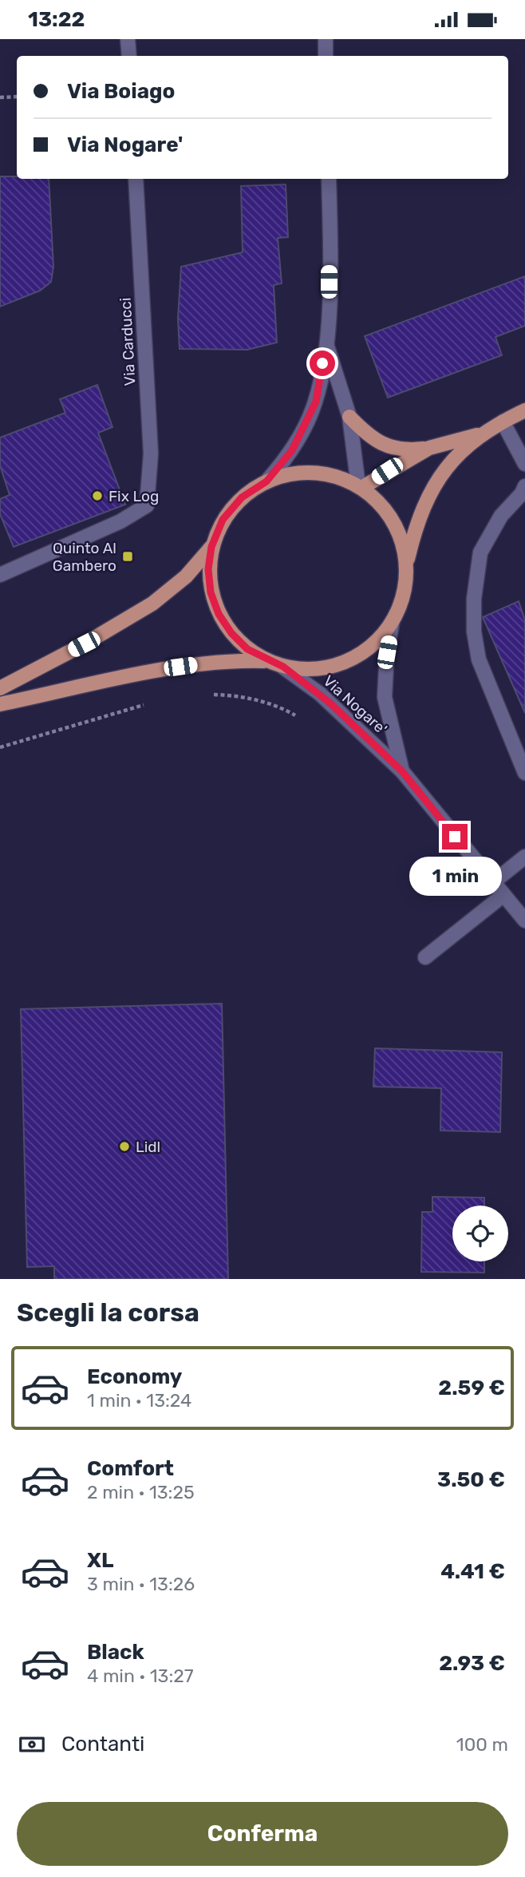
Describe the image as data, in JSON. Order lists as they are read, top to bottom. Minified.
{"streets":{"street":["Via Carducci","Via Nogare'"]},"places":{"other":["Fix Log","Lidl"],"transit":["Quinto Al Gambero"]},"page":{"status":"13:22","banner":["Via Boiago","Via Nogare'"],"bubble":"1 min","heading":"Scegli la corsa","list":[{"name":"Economy","note":"1 min · 13:24","value":"2.59 €"},{"name":"Comfort","note":"2 min · 13:25","value":"3.50 €"},{"name":"XL","note":"3 min · 13:26","value":"4.41 €"},{"name":"Black","note":"4 min · 13:27","value":"2.93 €"}],"pay":["Contanti","100 m"],"buttons":"Conferma"}}
